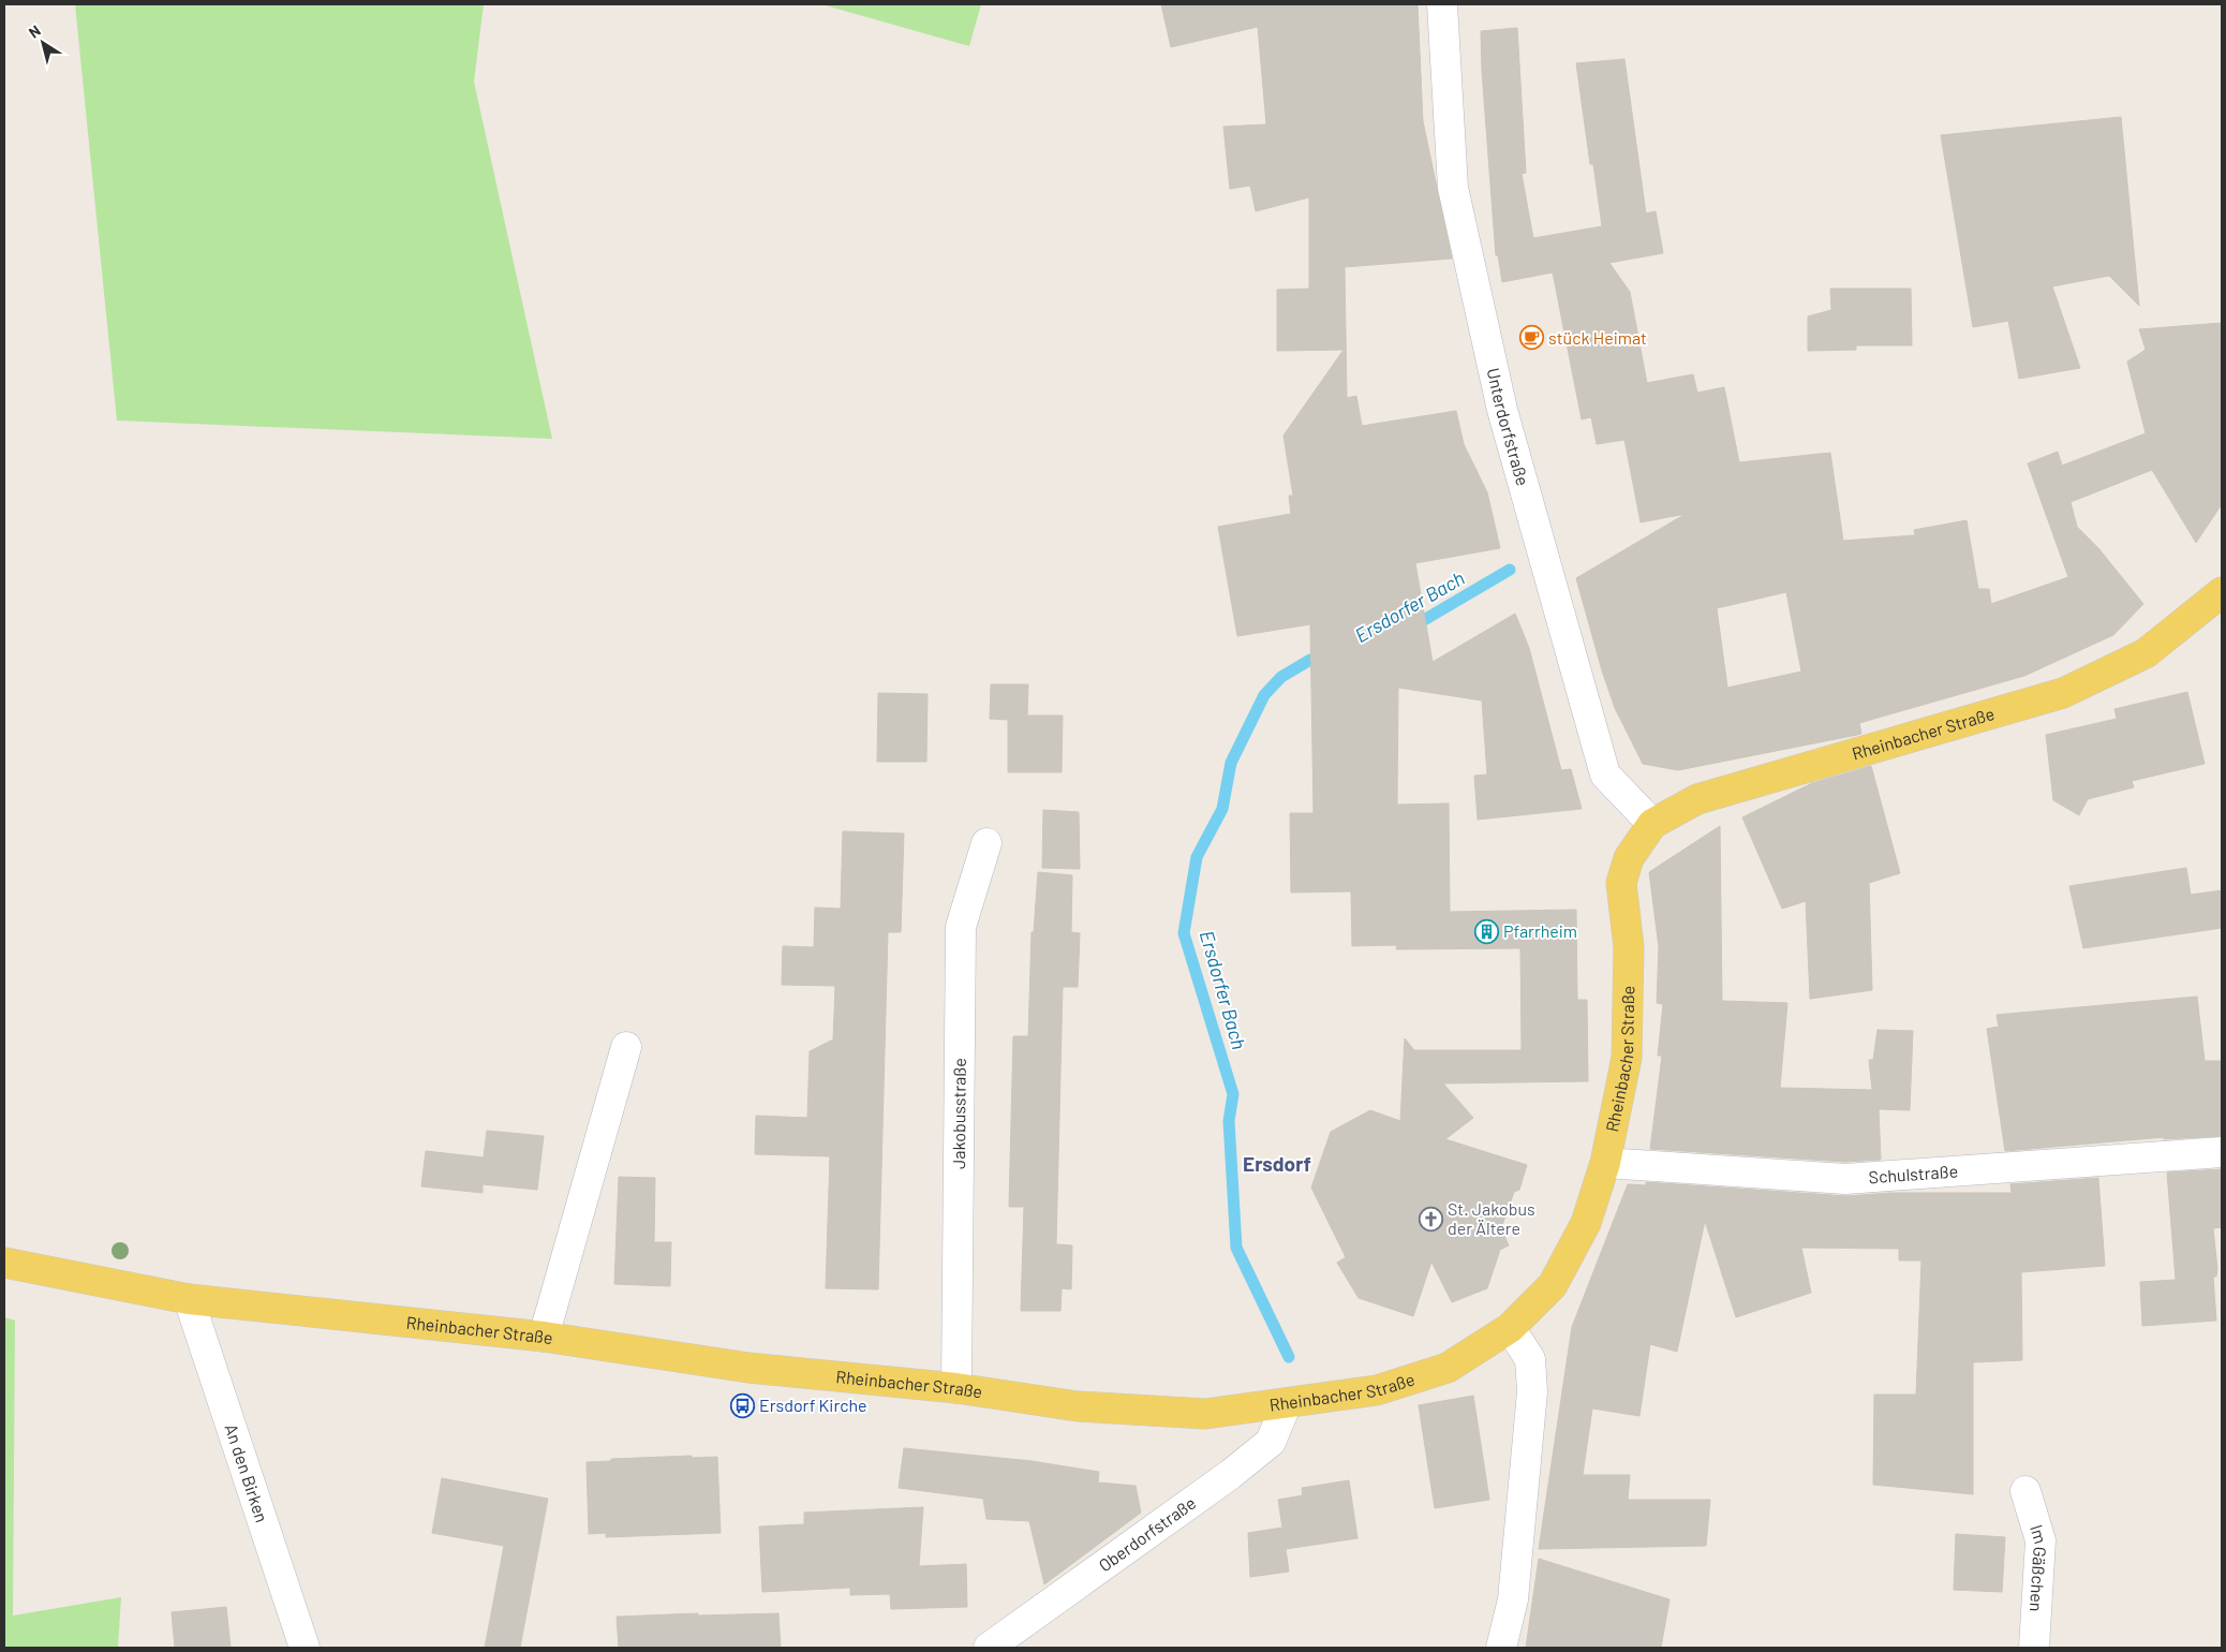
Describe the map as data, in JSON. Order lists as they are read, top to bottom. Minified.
{"streets":{"main road":["Rheinbacher Straße"],"street":["Unterdorfstraße","Jakobusstraße","Schulstraße","An den Birken","Oberdorfstraße","Im Gäßchen"]},"crossings":[["Unterdorfstraße","Rheinbacher Straße"],["Rheinbacher Straße","Jakobusstraße"],["Rheinbacher Straße","Schulstraße"],["Rheinbacher Straße","An den Birken"],["Rheinbacher Straße","Oberdorfstraße"]],"districts":["Ersdorf"],"water":["Ersdorfer Bach"],"places":{"cafe":["stück Heimat"],"building":["Pfarrheim"],"church":["St. Jakobus der Ältere"],"bus stop":["Ersdorf Kirche"]},"north":"top left"}
